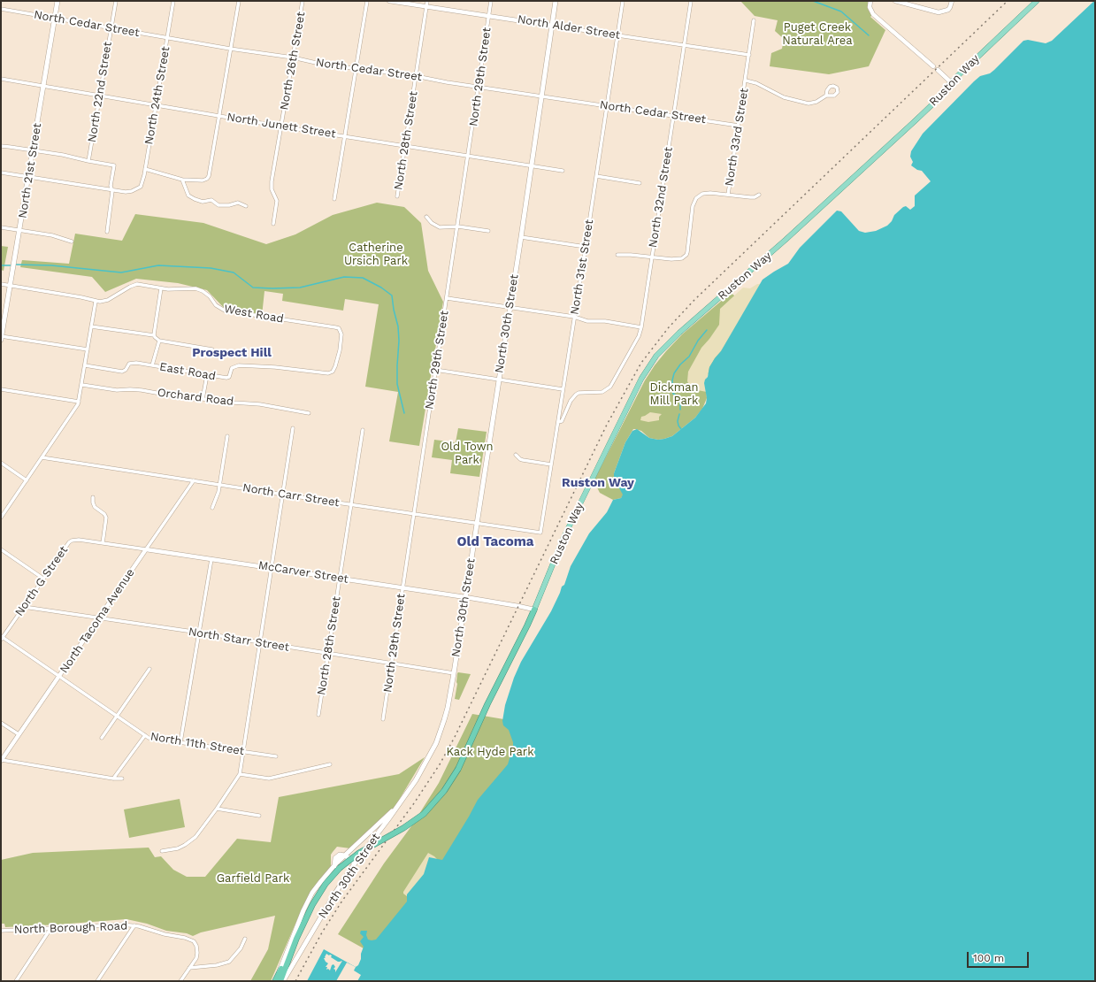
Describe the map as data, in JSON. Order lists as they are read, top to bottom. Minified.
{"streets":{"main road":["Ruston Way","North 21st Street","North 30th Street"],"street":["North Cedar Street","North Alder Street","North 26th Street","North 29th Street","North 22nd Street","North 24th Street","North Junett Street","North 33rd Street","North 28th Street","North 32nd Street","North 31st Street","West Road","East Road","Orchard Road","North Carr Street","McCarver Street","North G Street","North Tacoma Avenue","North Starr Street","North 11th Street","North Borough Road"]},"crossings":[["North Cedar Street","North 26th Street"],["North Cedar Street","North 29th Street"],["North Cedar Street","North 22nd Street"],["North Cedar Street","North 24th Street"],["North Cedar Street","North 33rd Street"],["North Cedar Street","North 28th Street"],["North Cedar Street","North 21st Street"],["North Cedar Street","North 32nd Street"],["North Cedar Street","North 31st Street"],["North Cedar Street","North 30th Street"],["North Alder Street","North 29th Street"],["North Alder Street","North 33rd Street"],["North Alder Street","North 28th Street"],["North Alder Street","North 32nd Street"],["North Alder Street","North 31st Street"],["North Alder Street","North 30th Street"],["North 26th Street","North Junett Street"],["North 29th Street","North Junett Street"],["North 29th Street","North Carr Street"],["North 29th Street","McCarver Street"],["North 29th Street","North Starr Street"],["Ruston Way","McCarver Street"],["North 22nd Street","North Junett Street"],["North 24th Street","North Junett Street"],["North Junett Street","North 28th Street"],["North Junett Street","North 21st Street"],["North Junett Street","North 30th Street"],["North 28th Street","North Carr Street"],["North 28th Street","McCarver Street"],["North 28th Street","North Starr Street"],["North 32nd Street","North 31st Street"],["North 31st Street","North Carr Street"],["West Road","East Road"],["North 30th Street","North Carr Street"],["North 30th Street","McCarver Street"],["North 30th Street","North Starr Street"],["North Carr Street","North Tacoma Avenue"],["McCarver Street","North G Street"],["McCarver Street","North Tacoma Avenue"],["North G Street","North Starr Street"],["North G Street","North 11th Street"],["North Tacoma Avenue","North Starr Street"],["North Tacoma Avenue","North 11th Street"]],"districts":["Prospect Hill","Ruston Way","Old Tacoma"],"parks":["Puget Creek Natural Area","Catherine Ursich Park","Dickman Mill Park","Old Town Park","Kack Hyde Park","Garfield Park"],"scale_bar":"100 m"}
